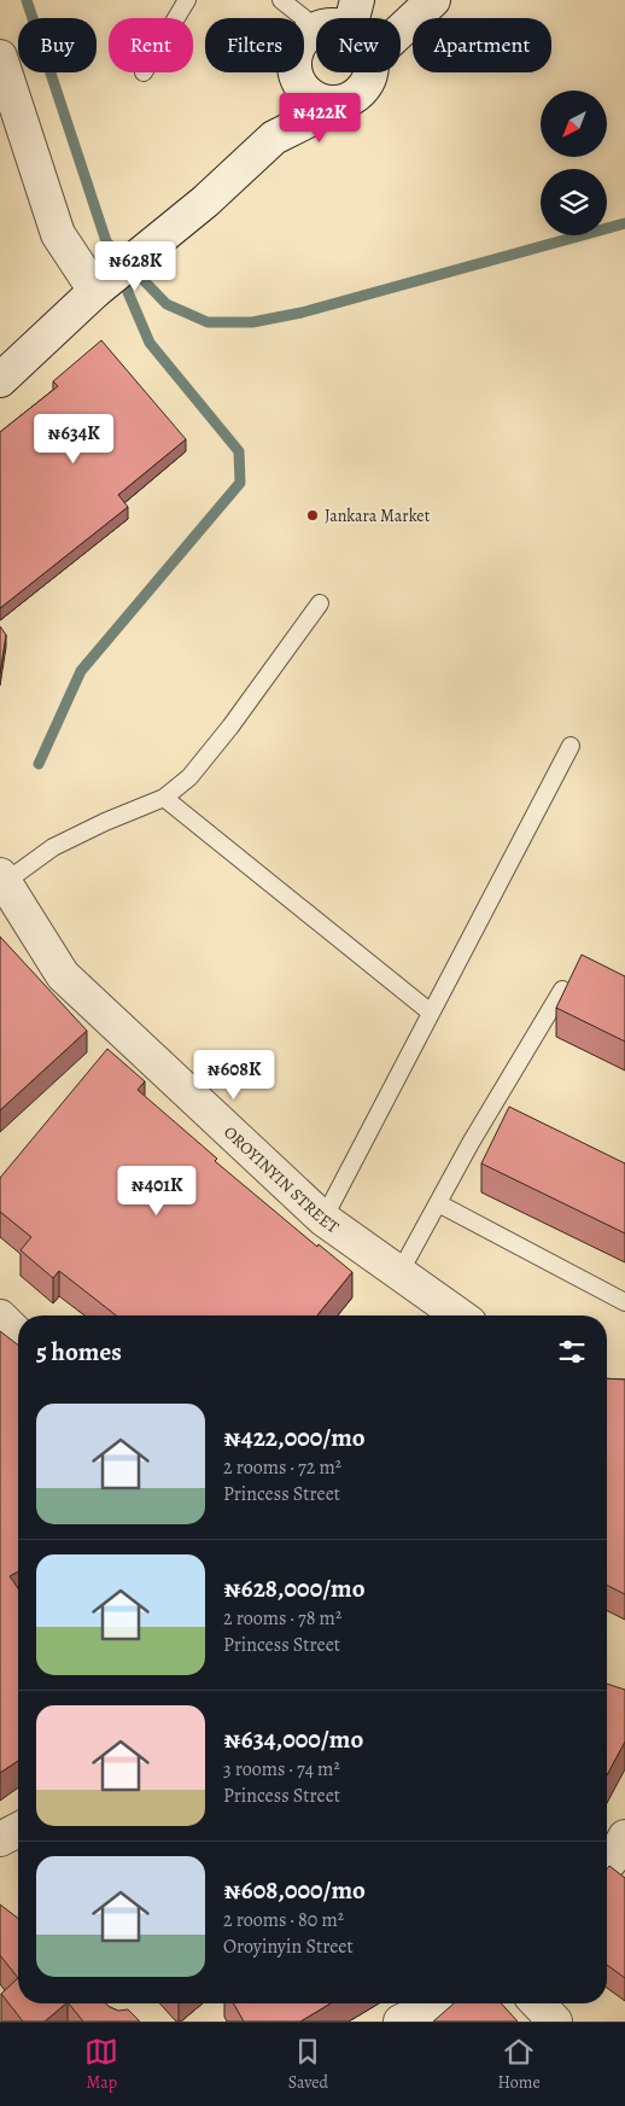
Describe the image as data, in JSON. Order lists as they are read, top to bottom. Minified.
{"streets":{"street":["OROYINYIN STREET"]},"places":["Jankara Market"],"north":"bottom left","page":{"chip":["Buy","Rent","Filters","New","Apartment"],"price":["₦422K","₦628K","₦634K","₦608K","₦401K"],"heading":"5 homes","list":[{"name":"₦422,000/mo","note":"2 rooms · 72 m² · Princess Street"},{"name":"₦628,000/mo","note":"2 rooms · 78 m² · Princess Street"},{"name":"₦634,000/mo","note":"3 rooms · 74 m² · Princess Street"},{"name":"₦608,000/mo","note":"2 rooms · 80 m² · Oroyinyin Street"}],"tabs":["Map","Saved","Home"]}}
